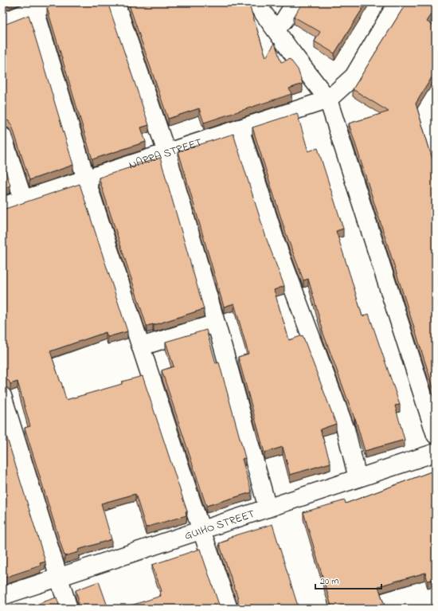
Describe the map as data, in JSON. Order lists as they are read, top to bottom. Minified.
{"streets":{"street":["NARRA STREET","GUIHO STREET"]},"scale_bar":"20 m"}
